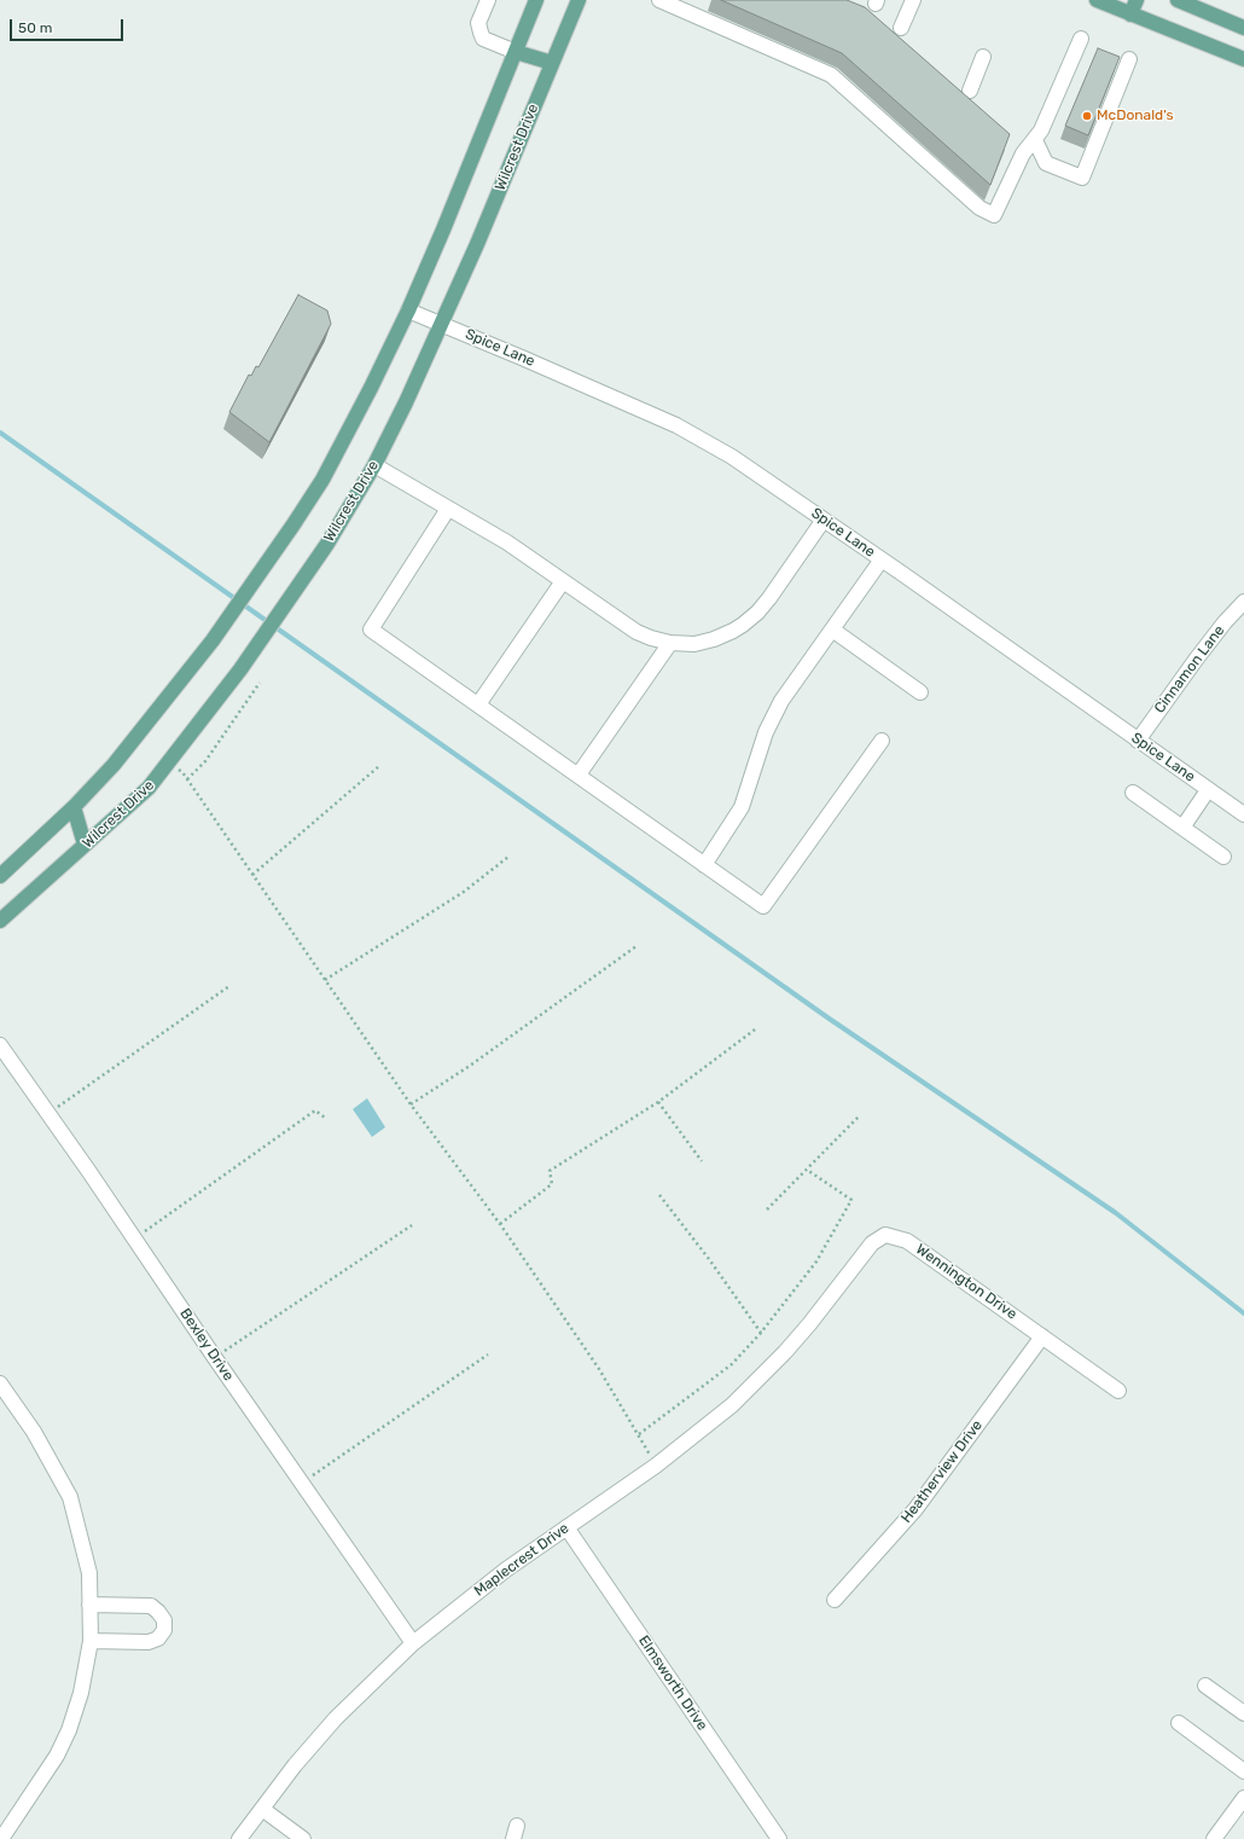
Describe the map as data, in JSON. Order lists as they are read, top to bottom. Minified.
{"streets":{"main road":["Wilcrest Drive"],"street":["Spice Lane","Cinnamon Lane","Wennington Drive","Bexley Drive","Heatherview Drive","Maplecrest Drive","Elmsworth Drive"]},"crossings":[["Wilcrest Drive","Spice Lane"],["Spice Lane","Cinnamon Lane"],["Wennington Drive","Heatherview Drive"],["Wennington Drive","Maplecrest Drive"],["Bexley Drive","Maplecrest Drive"],["Maplecrest Drive","Elmsworth Drive"]],"places":["McDonald's"],"scale_bar":"50 m"}
